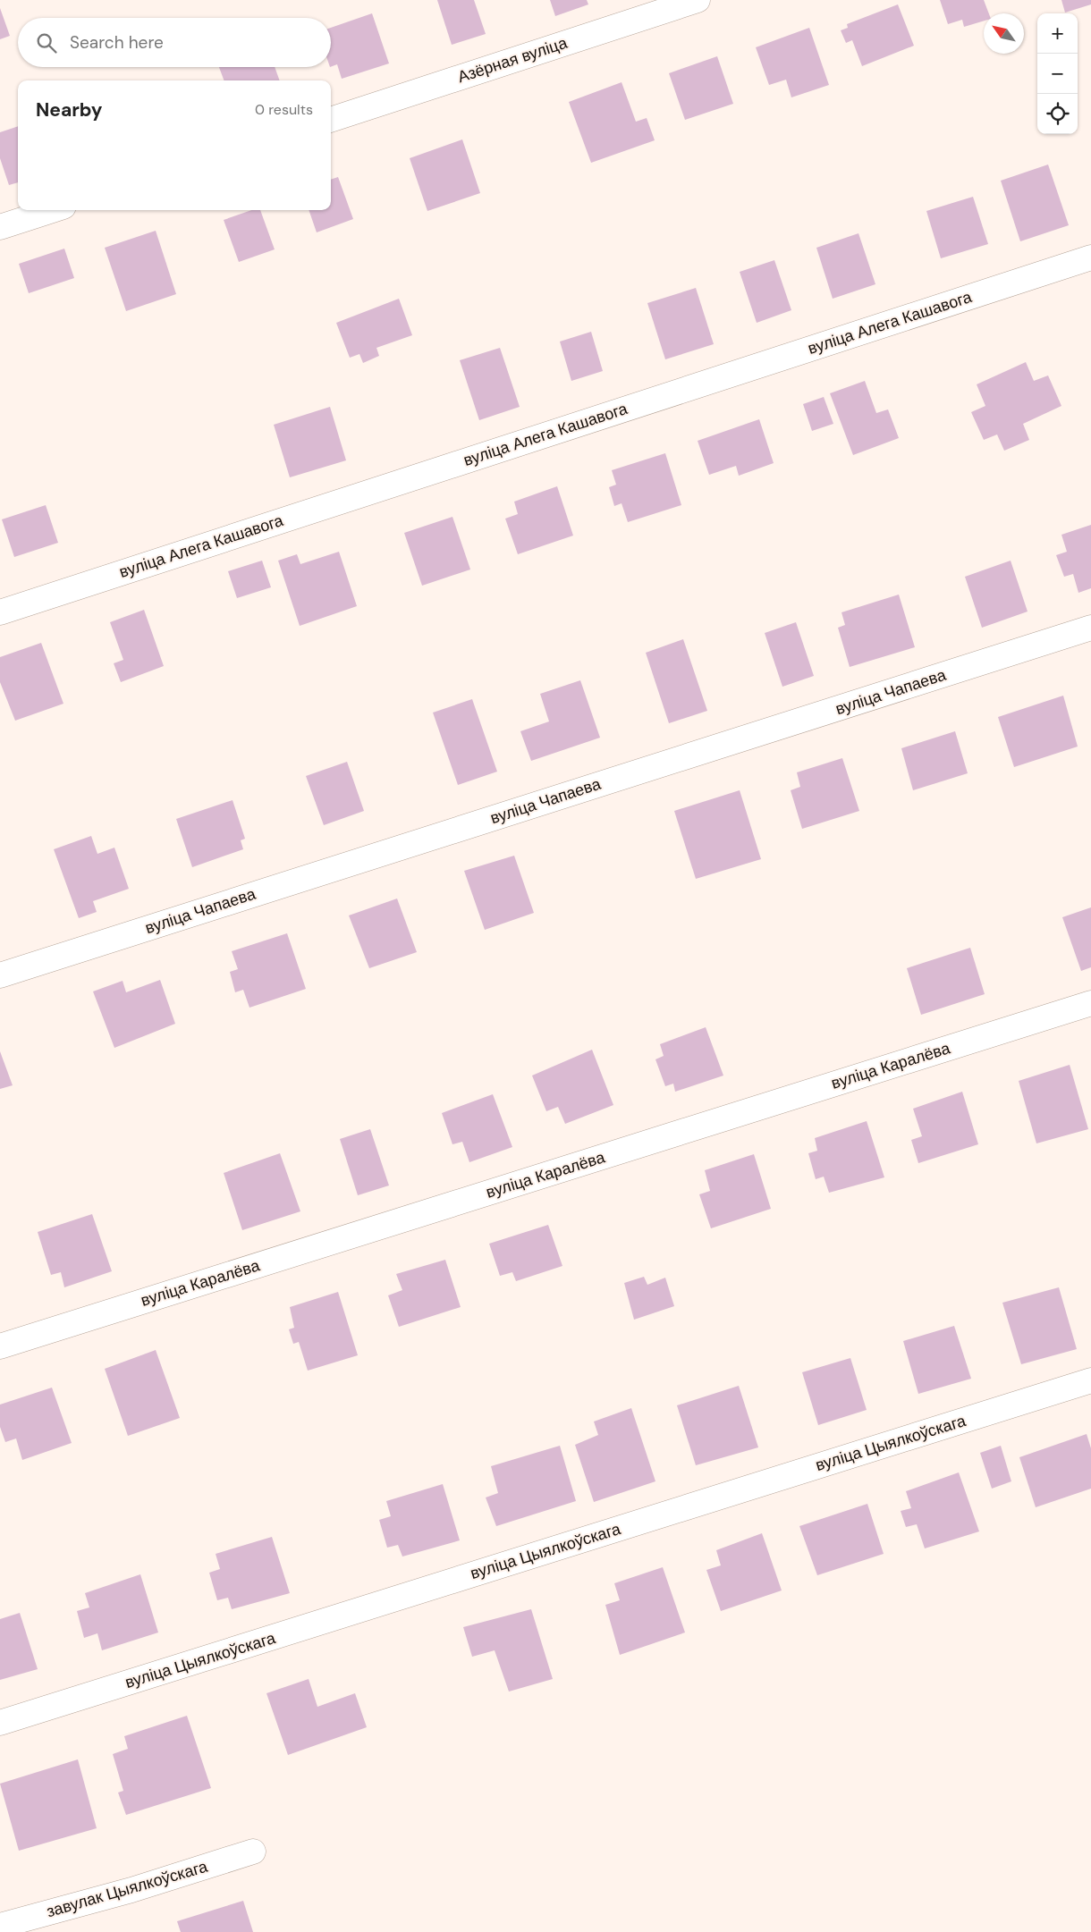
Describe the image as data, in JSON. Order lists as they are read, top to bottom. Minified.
{"streets":{"street":["Азёрная вуліца","вуліца Алега Кашавога","вуліца Чапаева","вуліца Каралёва","вуліца Цыялкоўскага","завулак Цыялкоўскага"]},"north":"top left","page":{"map_buttons":["+","−"],"search":"Search here","heading":["Nearby","0 results"]}}
